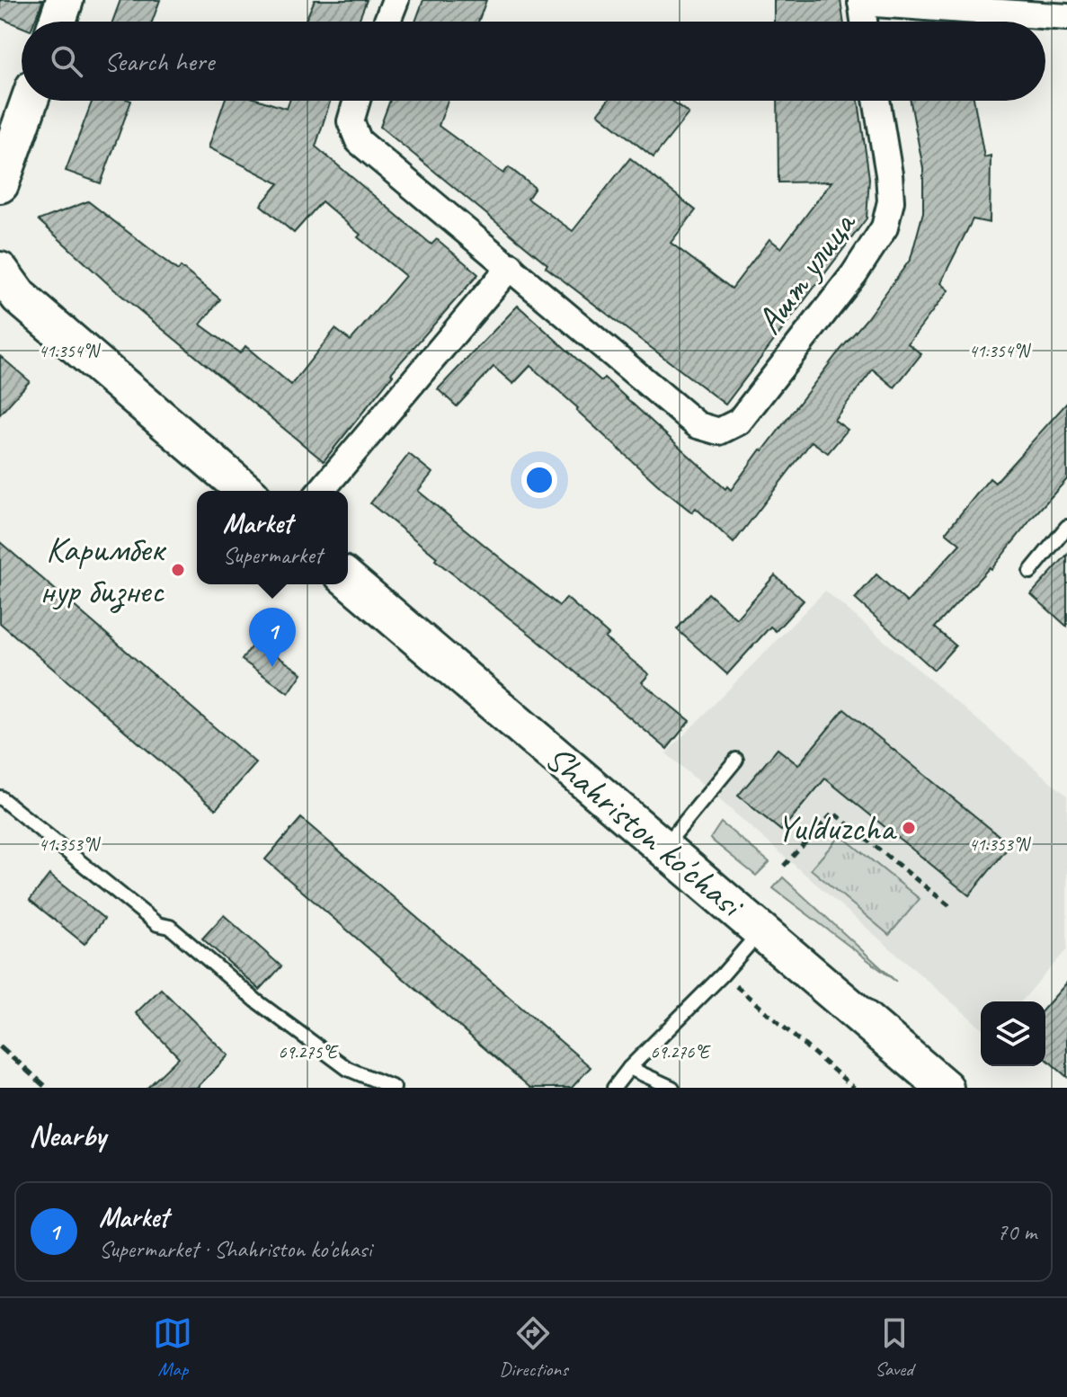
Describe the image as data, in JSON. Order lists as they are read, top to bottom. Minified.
{"streets":{"main road":["Shahriston ko'chasi"],"street":["Ашт улица"]},"places":["Каримбек нур бизнес","Yulduzcha"],"page":{"search":"Search here","popup":["Market","Supermarket"],"pins":"1","heading":"Nearby","list":[{"mark":"1","name":"Market","note":"Supermarket · Shahriston ko'chasi","value":"70 m"}],"nav":["Map","Directions","Saved"]},"coordinates":["41.354°N","41.353°N","69.275°E","69.276°E"]}
